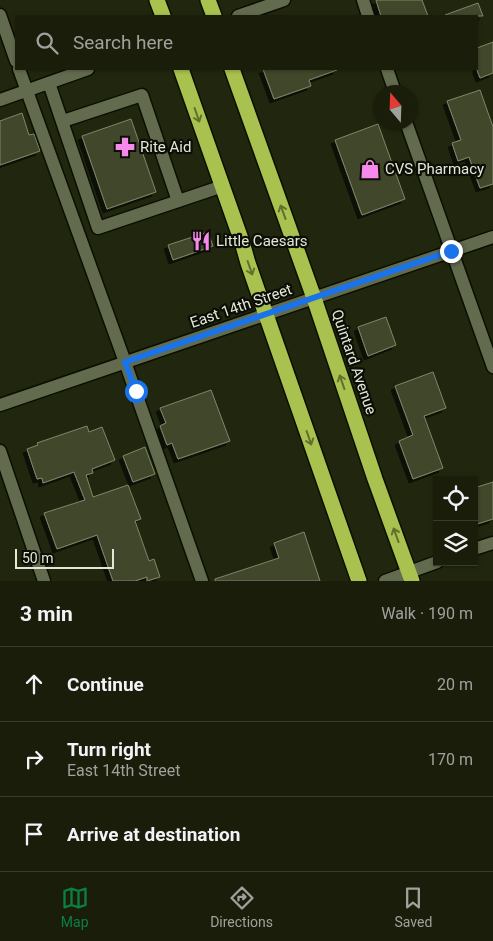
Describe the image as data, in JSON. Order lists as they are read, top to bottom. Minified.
{"streets":{"highway":["Quintard Avenue"],"street":["East 14th Street"]},"crossings":[["East 14th Street","Quintard Avenue"]],"places":{"pharmacy":["Rite Aid"],"shop":["CVS Pharmacy"],"restaurant":["Little Caesars"]},"scale_bar":"50 m","north":"top","page":{"search":"Search here","scale":"50 m","heading":["3 min","Walk · 190 m"],"list":[["Continue","20 m"],["Turn right","East 14th Street","170 m"],"Arrive at destination"],"nav":["Map","Directions","Saved"]}}
